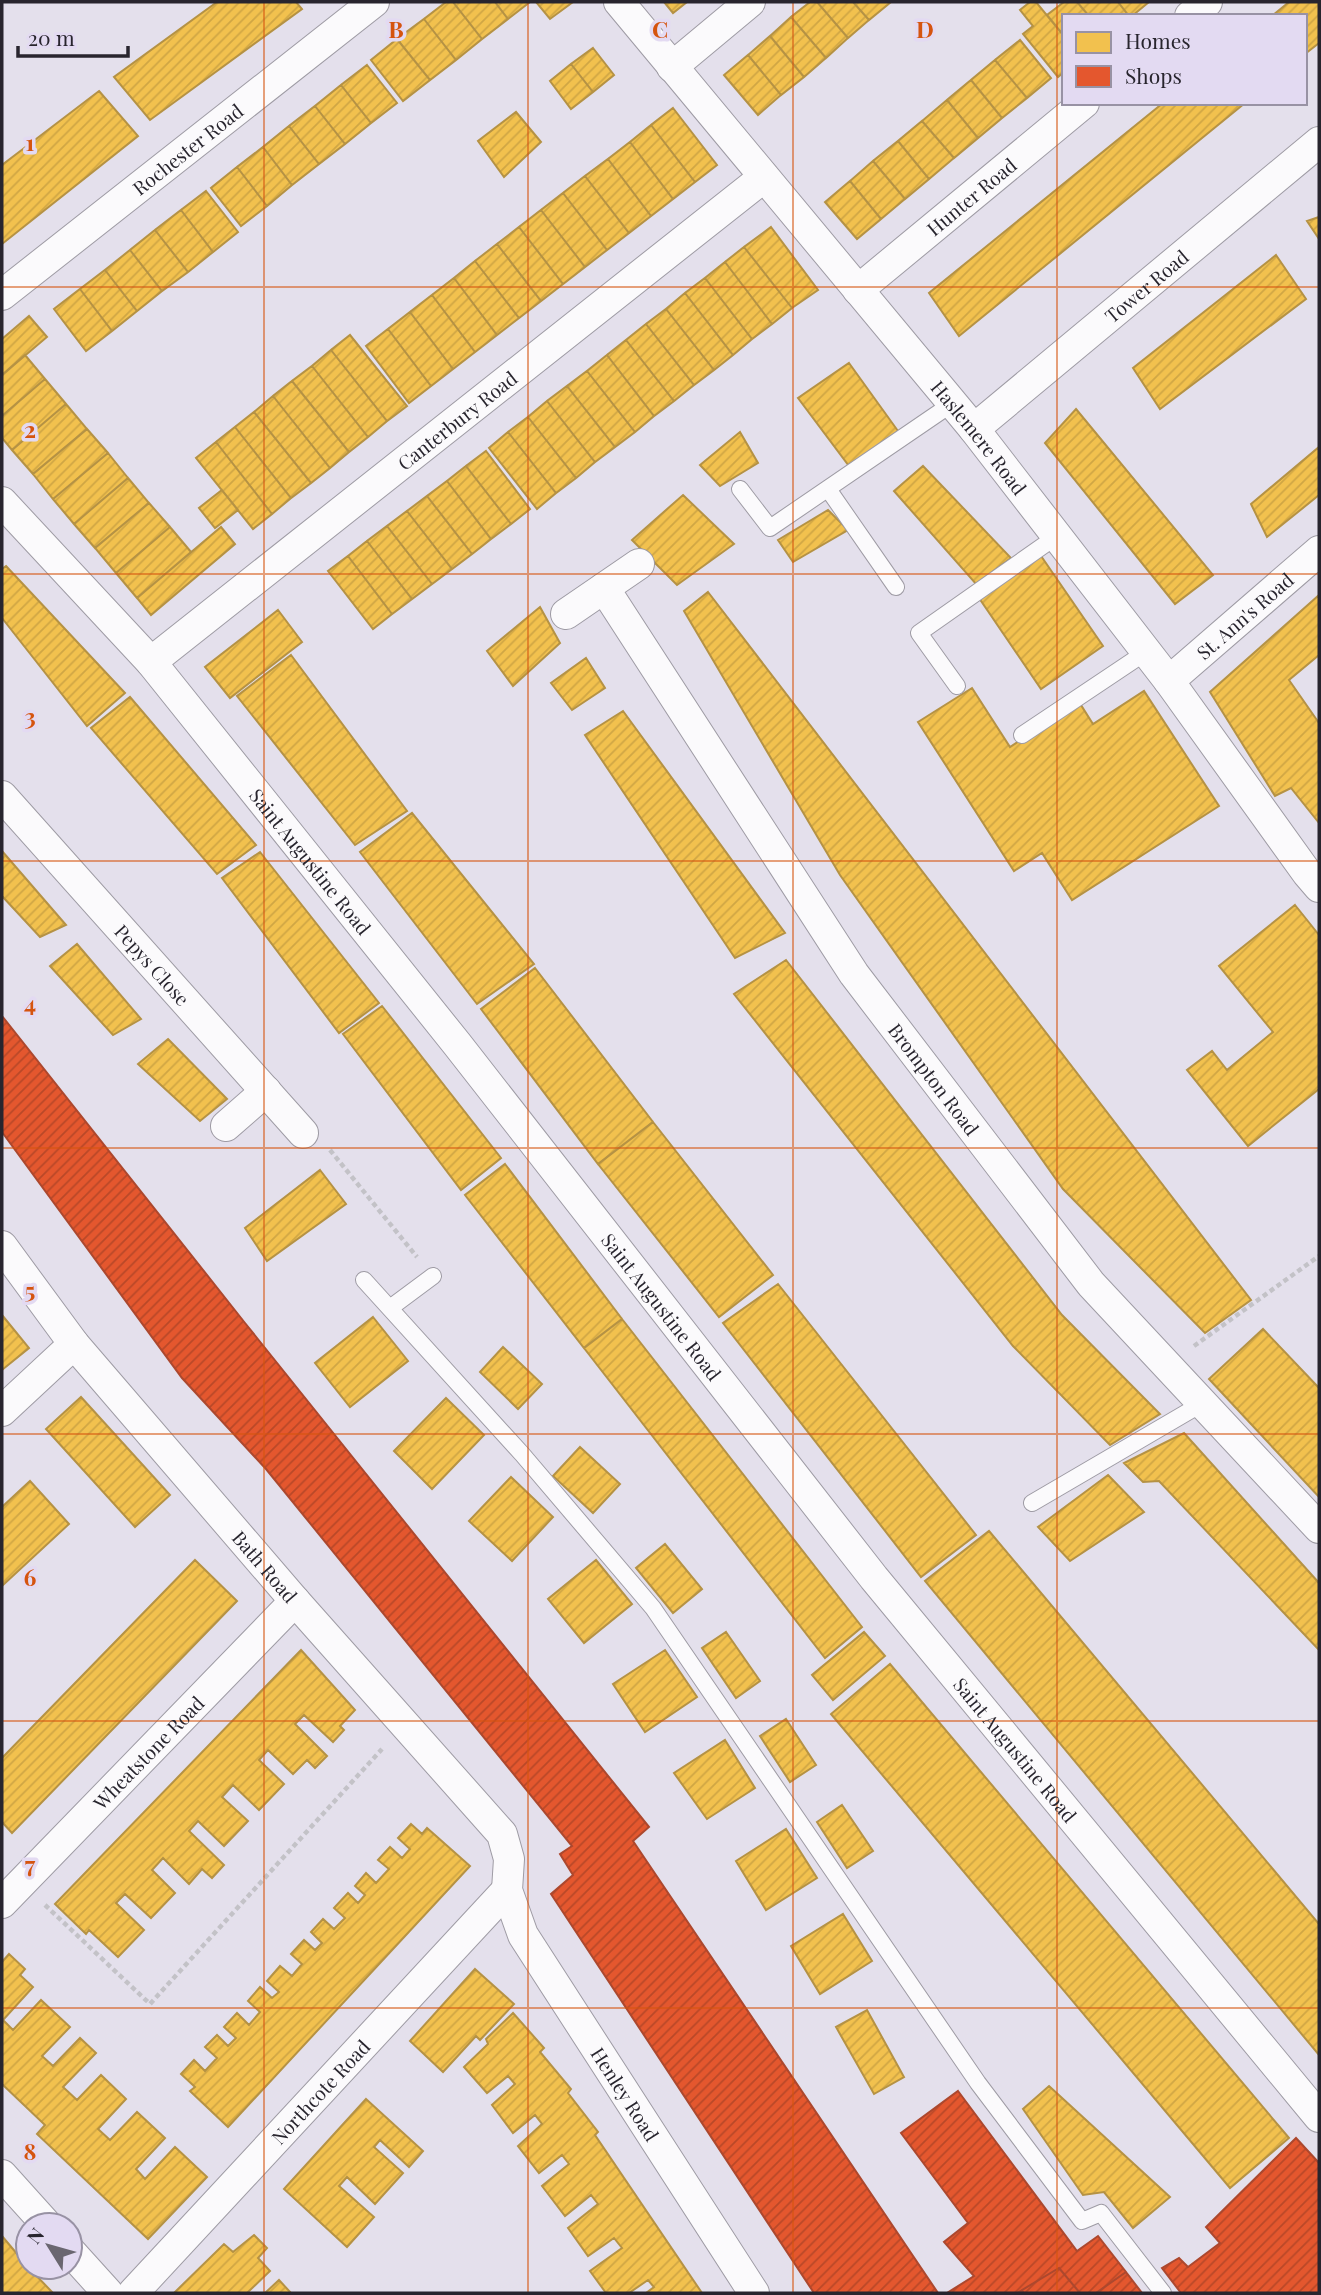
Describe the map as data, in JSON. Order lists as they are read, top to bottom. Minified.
{"streets":{"street":["Rochester Road","Hunter Road","Tower Road","Canterbury Road","Haslemere Road","St. Ann's Road","Saint Augustine Road","Pepys Close","Brompton Road","Bath Road","Wheatstone Road","Northcote Road","Henley Road"]},"crossings":[["Hunter Road","Haslemere Road"],["Tower Road","Haslemere Road"],["Canterbury Road","Haslemere Road"],["Canterbury Road","Saint Augustine Road"],["Haslemere Road","St. Ann's Road"],["Bath Road","Wheatstone Road"],["Bath Road","Northcote Road"],["Bath Road","Henley Road"],["Northcote Road","Henley Road"]],"legend":["Homes","Shops"],"scale_bar":"20 m","north":"top left","grid":{"columns":["B","C","D"],"rows":["1","2","3","4","5","6","7","8"]}}
